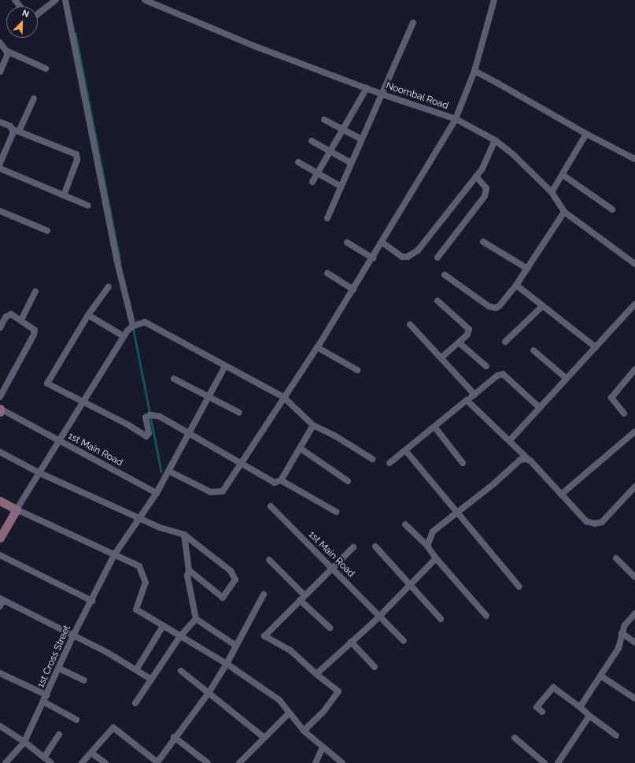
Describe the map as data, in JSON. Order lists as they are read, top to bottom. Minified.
{"streets":{"street":["Noombal Road","1st Main Road","1st Cross Street"]},"crossings":[["1st Main Road","1st Cross Street"]],"north":"top right"}
